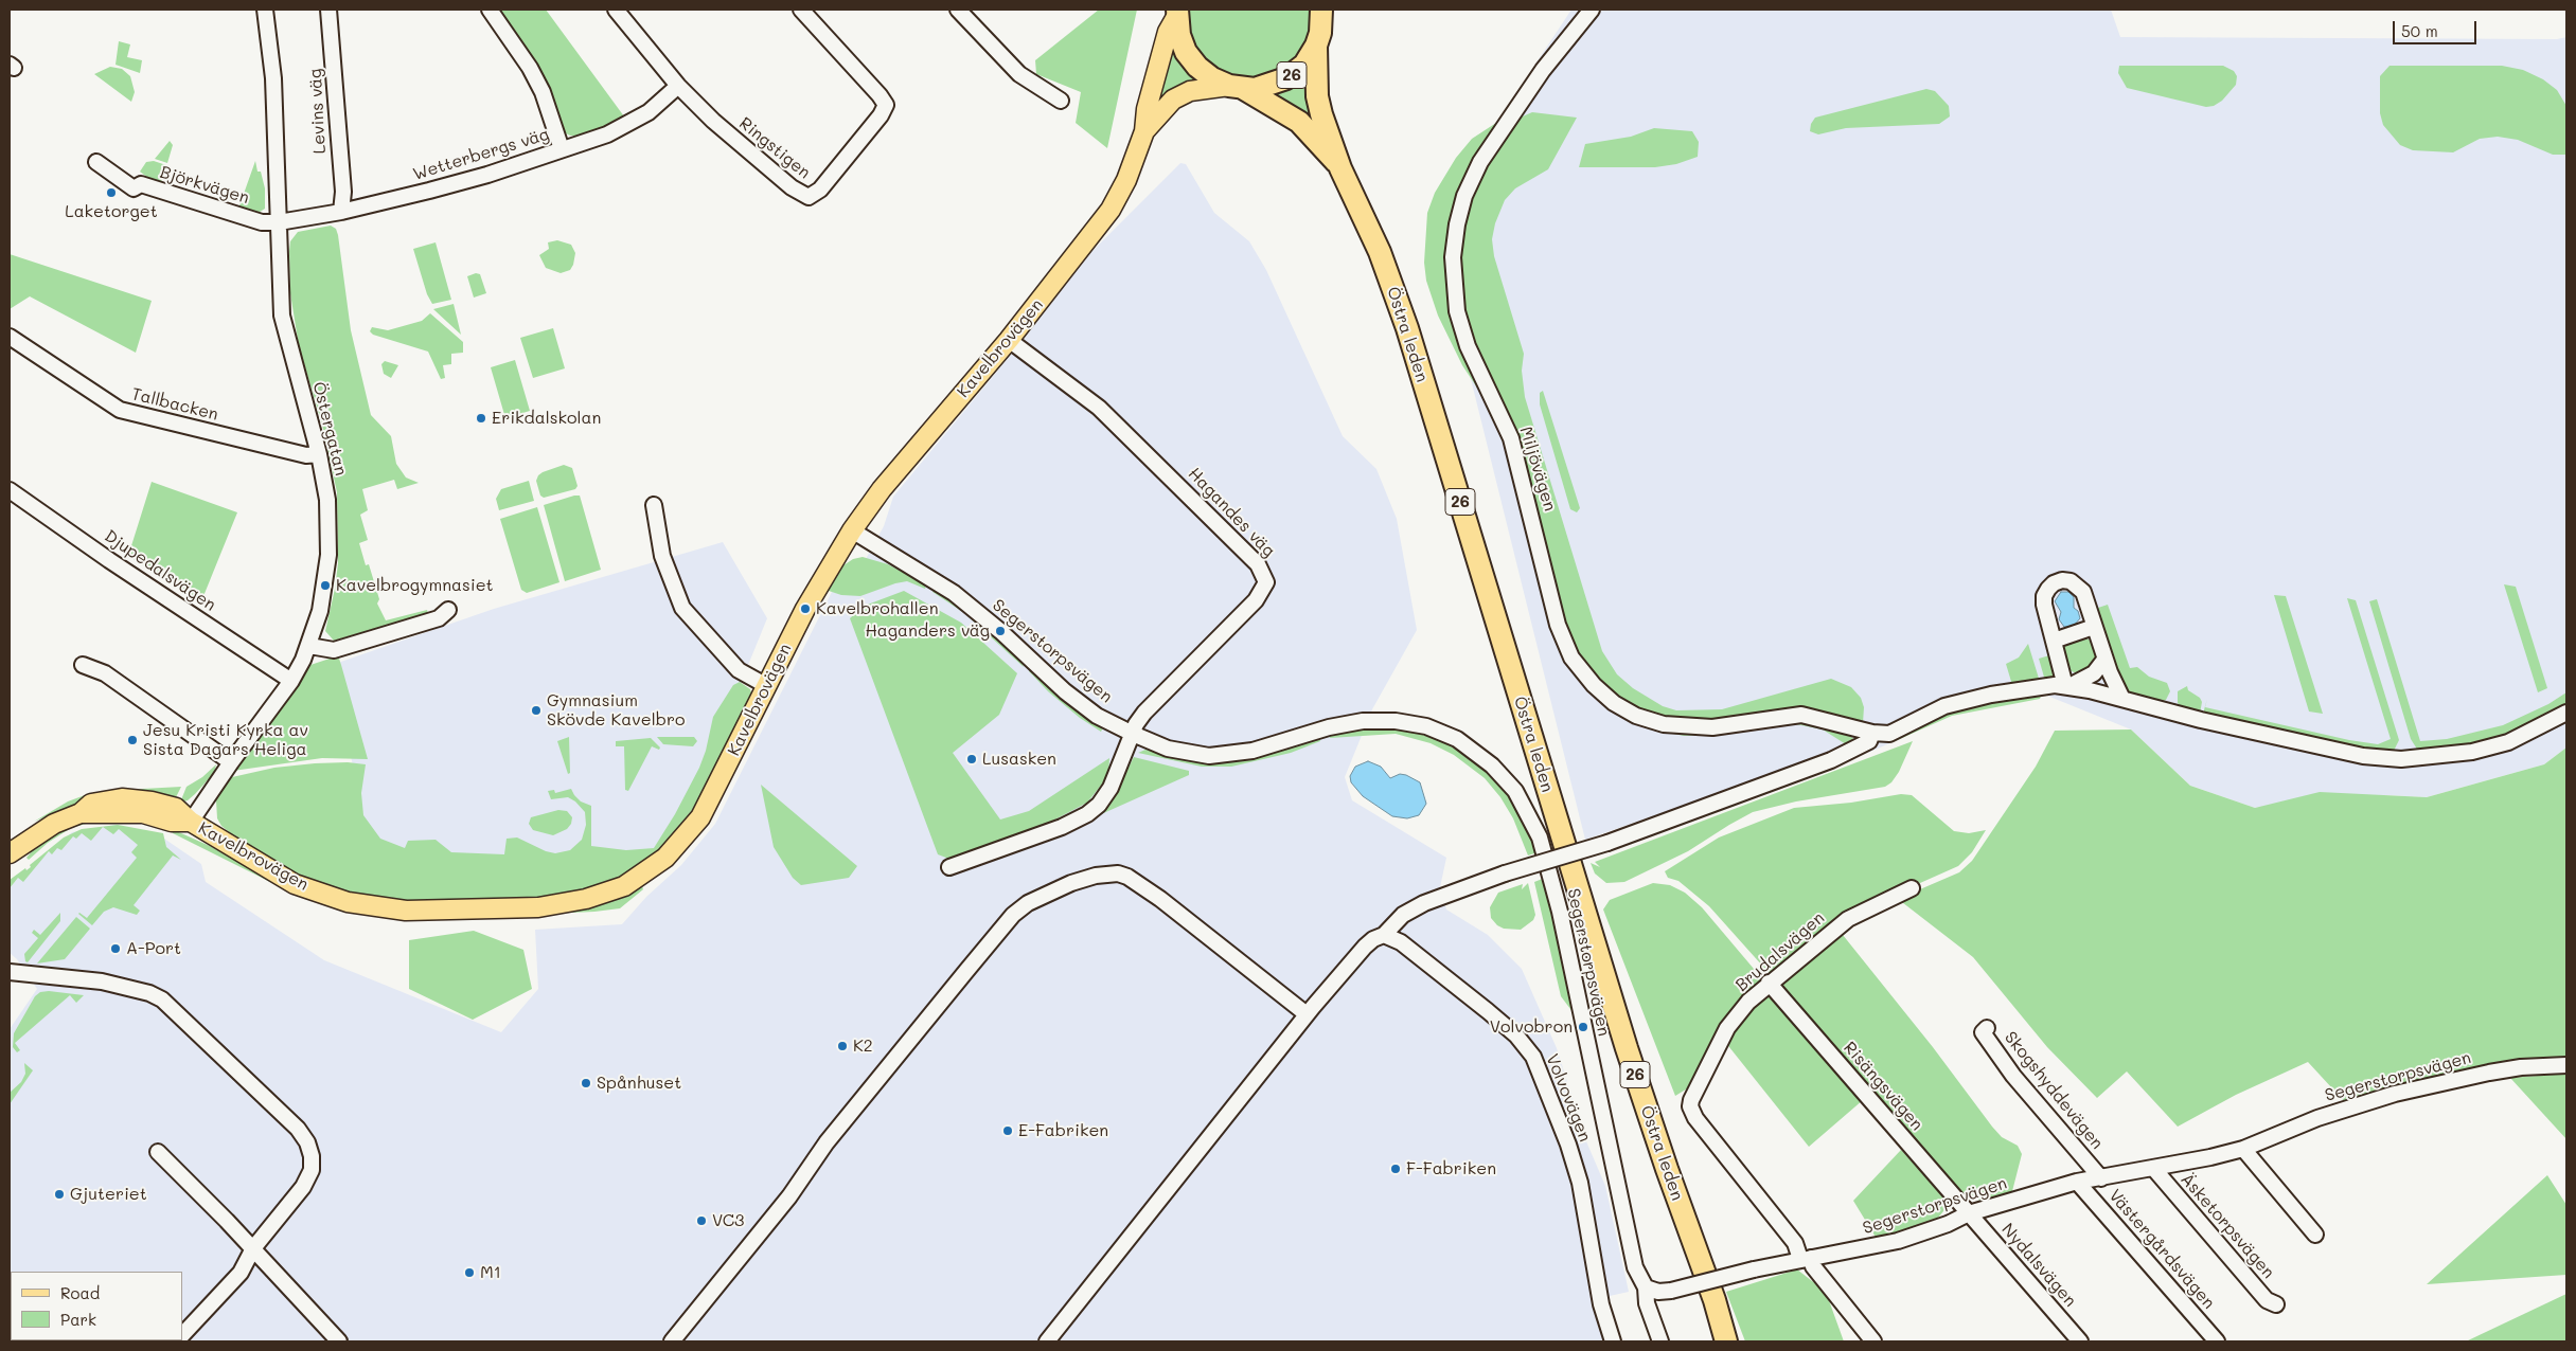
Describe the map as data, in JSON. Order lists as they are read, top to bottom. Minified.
{"streets":{"highway":["26","Östra leden"],"main road":["Kavelbrovägen"],"street":["Levins väg","Ringstigen","Wetterbergs väg","Björkvägen","Tallbacken","Östergatan","Miljövägen","Hagandes väg","Djupedalsvägen","Segerstorpsvägen","Brudalsvägen","Risängsvägen","Skogshyddevägen","Volvovägen","Äsketorpsvägen","Västergårdsvägen","Nydalsvägen"]},"crossings":[["26","Östra leden"],["26","Kavelbrovägen"],["Levins väg","Wetterbergs väg"],["Ringstigen","Wetterbergs väg"],["Wetterbergs väg","Björkvägen"],["Wetterbergs väg","Östergatan"],["Björkvägen","Östergatan"],["Östra leden","Kavelbrovägen"],["Kavelbrovägen","Östergatan"],["Kavelbrovägen","Hagandes väg"],["Kavelbrovägen","Segerstorpsvägen"],["Tallbacken","Östergatan"],["Östergatan","Djupedalsvägen"],["Hagandes väg","Segerstorpsvägen"],["Segerstorpsvägen","Brudalsvägen"],["Segerstorpsvägen","Risängsvägen"],["Segerstorpsvägen","Skogshyddevägen"],["Segerstorpsvägen","Äsketorpsvägen"],["Segerstorpsvägen","Västergårdsvägen"],["Segerstorpsvägen","Nydalsvägen"],["Brudalsvägen","Risängsvägen"],["Risängsvägen","Nydalsvägen"]],"places":["Laketorget","Erikdalskolan","Kavelbrogymnasiet","Kavelbrohallen","Haganders väg","Gymnasium Skövde Kavelbro","Jesu Kristi Kyrka av Sista Dagars Heliga","Lusasken","A-Port","Volvobron","K2","Spånhuset","E-Fabriken","F-Fabriken","Gjuteriet","VC3","M1"],"legend":["Road","Park"],"scale_bar":"50 m"}
